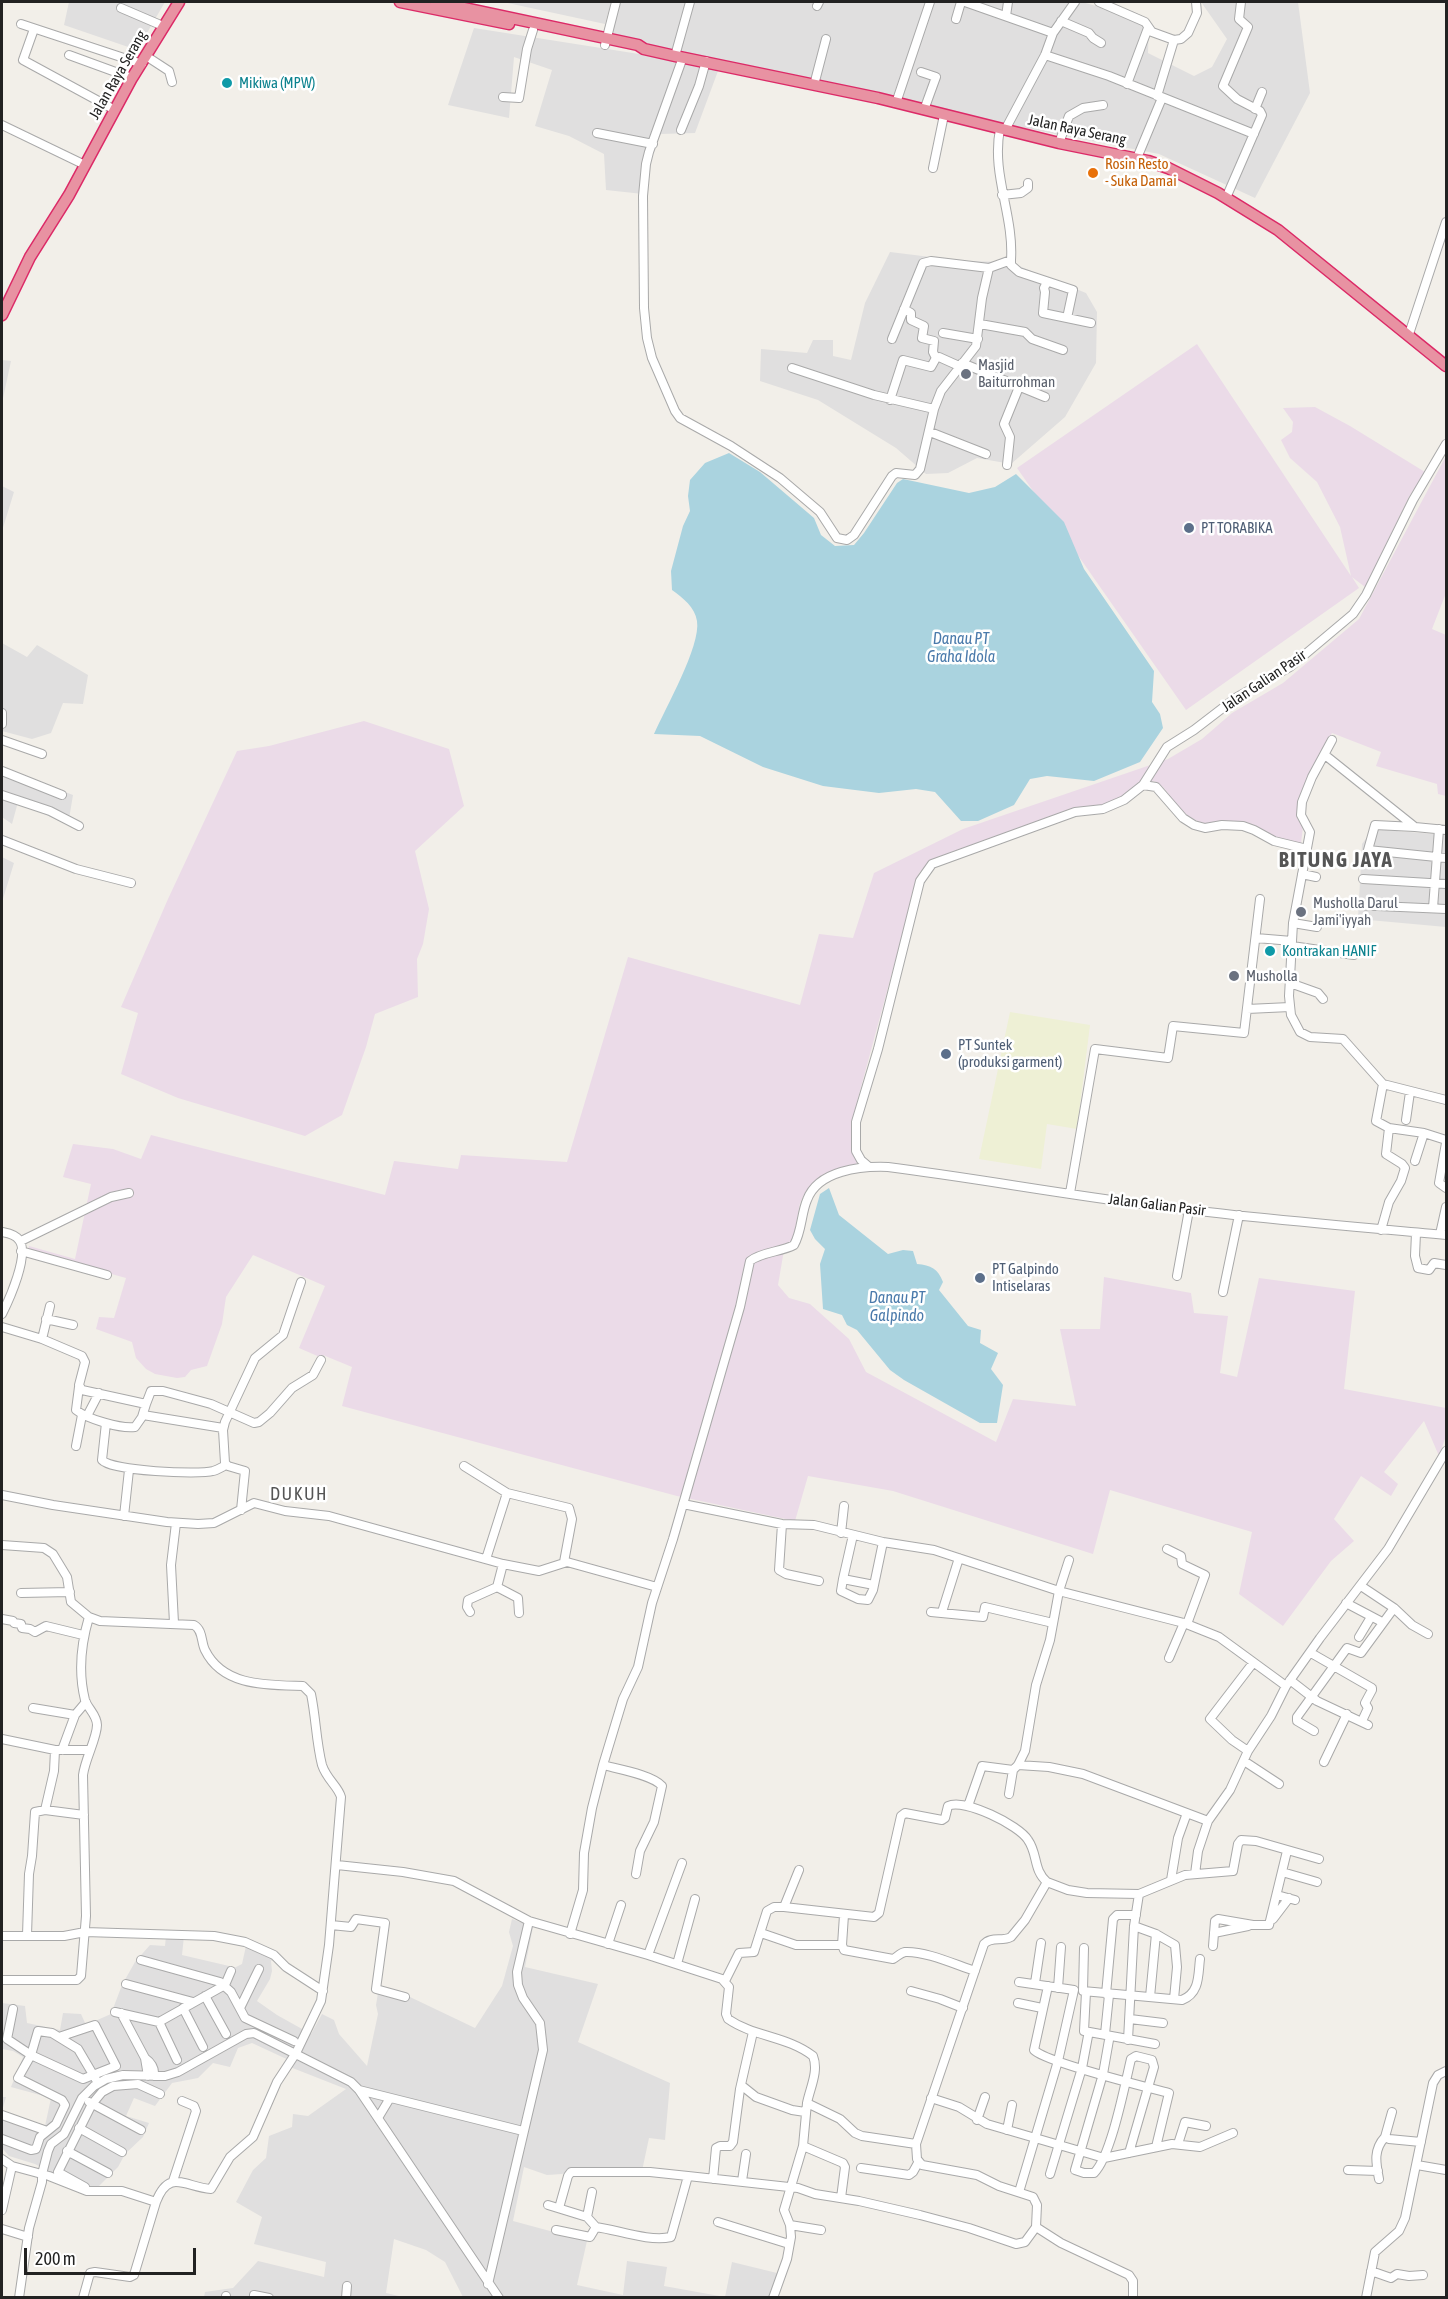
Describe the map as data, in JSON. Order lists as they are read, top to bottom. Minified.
{"streets":{"highway":["Jalan Raya Serang"],"street":["Jalan Galian Pasir"]},"districts":["BITUNG JAYA","DUKUH"],"water":["Danau PT Graha Idola","Danau PT Galpindo"],"places":["Mikiwa (MPW)","Rosin Resto - Suka Damai","Masjid Baiturrohman","PT TORABIKA","Musholla Darul Jami'iyyah","Kontrakan HANIF","Musholla","PT Suntek (produksi garment)","PT Galpindo Intiselaras"],"scale_bar":"200 m"}
